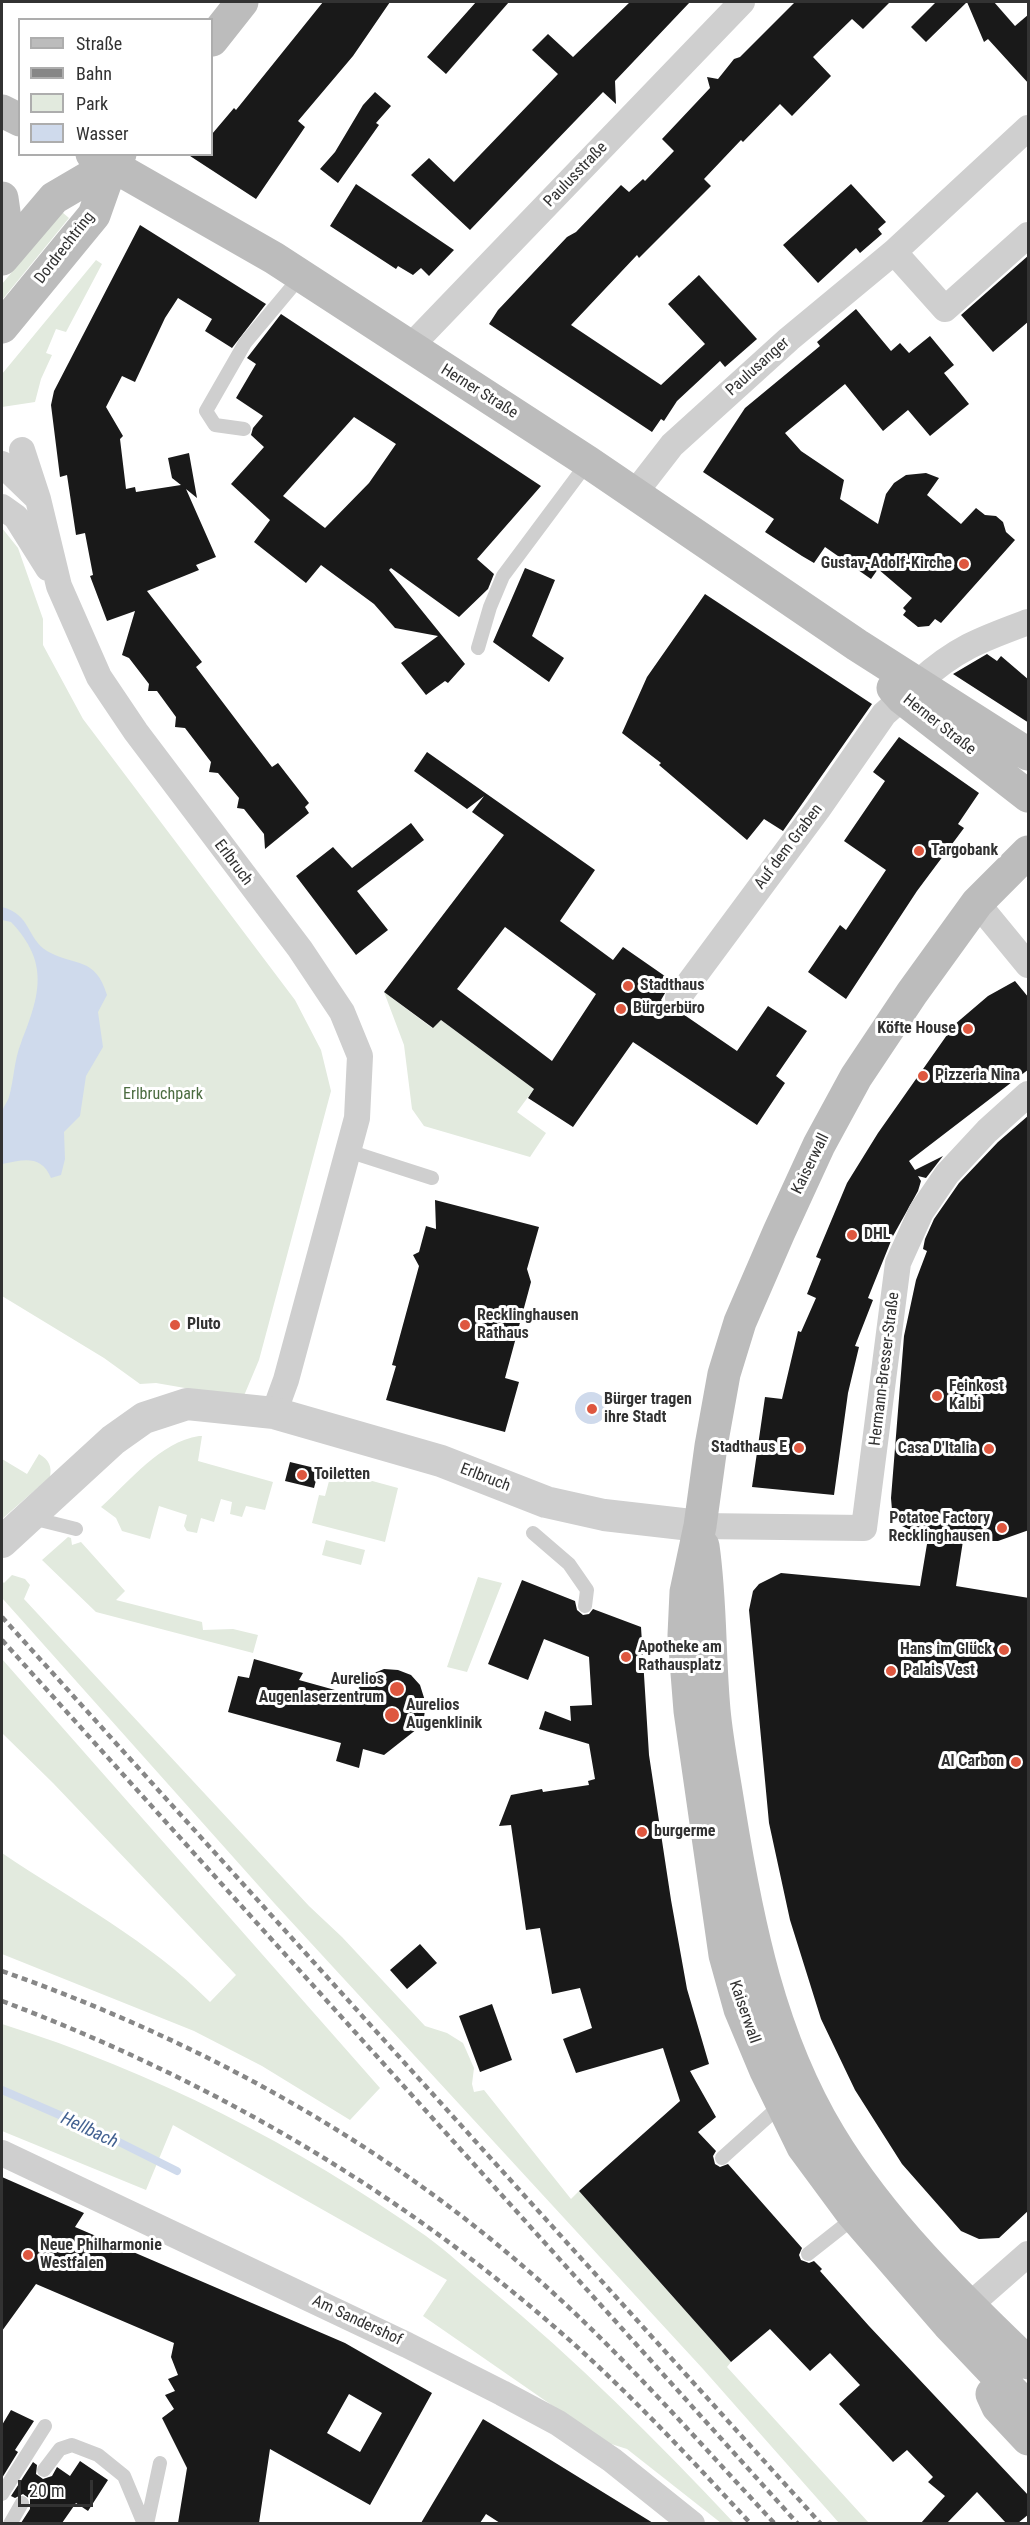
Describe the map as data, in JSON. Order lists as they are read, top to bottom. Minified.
{"streets":{"main road":["Dordrechtring","Herner Straße","Kaiserwall"],"street":["Paulusstraße","Paulusanger","Auf dem Graben","Erlbruch","Hermann-Bresser-Straße","Am Sandershof"]},"crossings":[["Paulusstraße","Herner Straße"],["Dordrechtring","Herner Straße"],["Paulusanger","Herner Straße"],["Herner Straße","Auf dem Graben"],["Erlbruch","Kaiserwall"],["Erlbruch","Hermann-Bresser-Straße"],["Kaiserwall","Hermann-Bresser-Straße"]],"water":["Hellbach"],"parks":["Erlbruchpark"],"places":["Gustav-Adolf-Kirche","Targobank","Stadthaus","Bürgerbüro","Köfte House","Pizzeria Nina","DHL","Pluto","Recklinghausen Rathaus","Feinkost Kalbi","Bürger tragen ihre Stadt","Stadthaus E","Casa D'Italia","Toiletten","Potatoe Factory Recklinghausen","Hans im Glück","Apotheke am Rathausplatz","Palais Vest","Aurelios Augenlaserzentrum","Aurelios Augenklinik","Al Carbon","burgerme","Neue Philharmonie Westfalen"],"legend":["Straße","Bahn","Park","Wasser"],"scale_bar":"20 m"}
